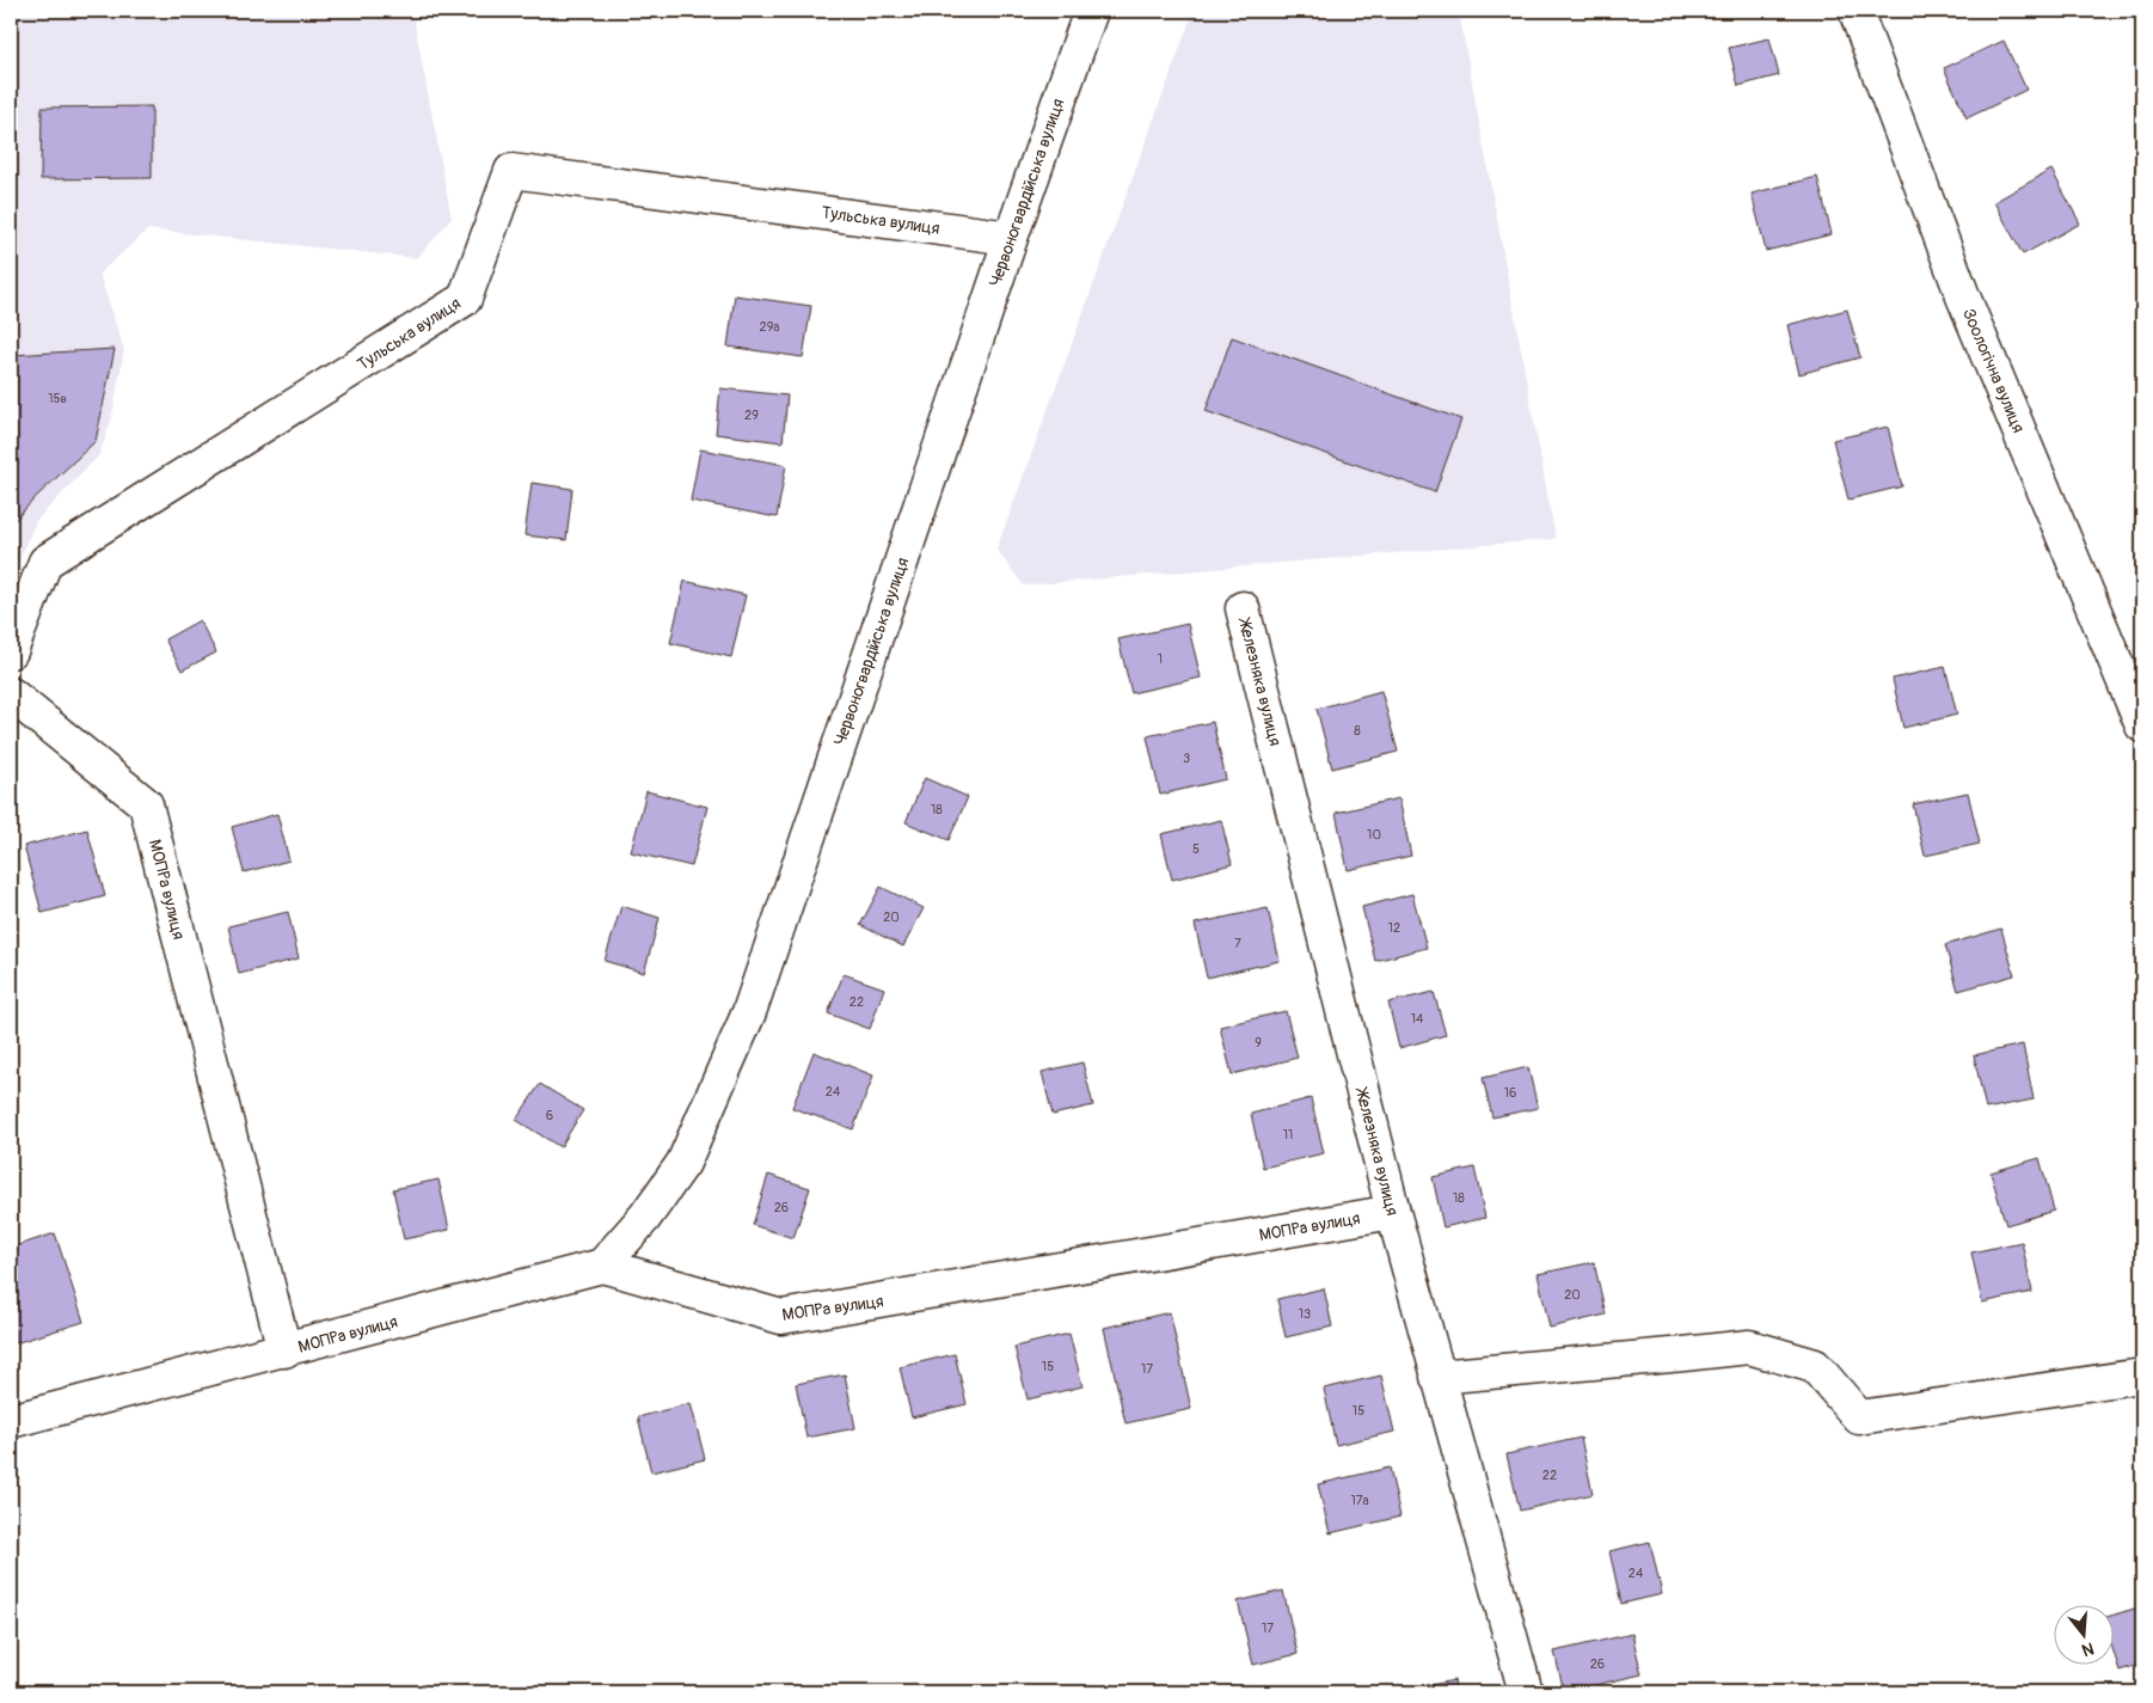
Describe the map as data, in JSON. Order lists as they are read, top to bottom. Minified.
{"streets":{"street":["Червоногвардійська вулиця","Тульська вулиця","Зоологічна вулиця","Железняка вулиця","МОПРа вулиця"]},"crossings":[["Червоногвардійська вулиця","Тульська вулиця"],["Червоногвардійська вулиця","МОПРа вулиця"],["Железняка вулиця","МОПРа вулиця"]],"house_numbers":["29а","15в","29","1","8","3","18","10","5","20","12","7","22","14","9","24","16","6","11","18","26","20","13","15","17","15","22","17а","24","17","26"],"north":"bottom"}
